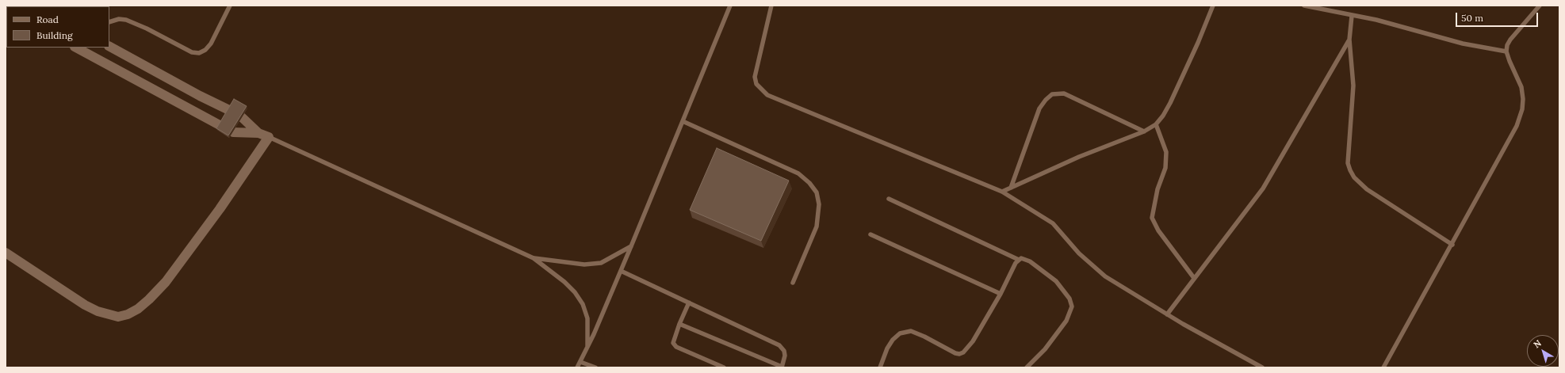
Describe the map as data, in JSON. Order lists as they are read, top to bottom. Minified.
{"legend":["Road","Building"],"scale_bar":"50 m","north":"top left"}
